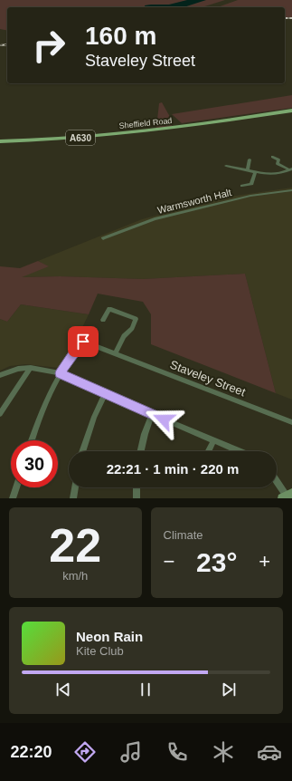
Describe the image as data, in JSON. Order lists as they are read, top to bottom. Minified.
{"streets":{"main road":["Sheffield Road","A630"],"street":["Warmsworth Halt","Staveley Street"]},"page":{"turn":["160 m","Staveley Street"],"limit":"30","trip":"22:21 · 1 min · 220 m","tile":[["22","km/h"],"Climate"],"heat":["−","23°","+"],"song":["Neon Rain","Kite Club"],"tabs":"22:20"}}
